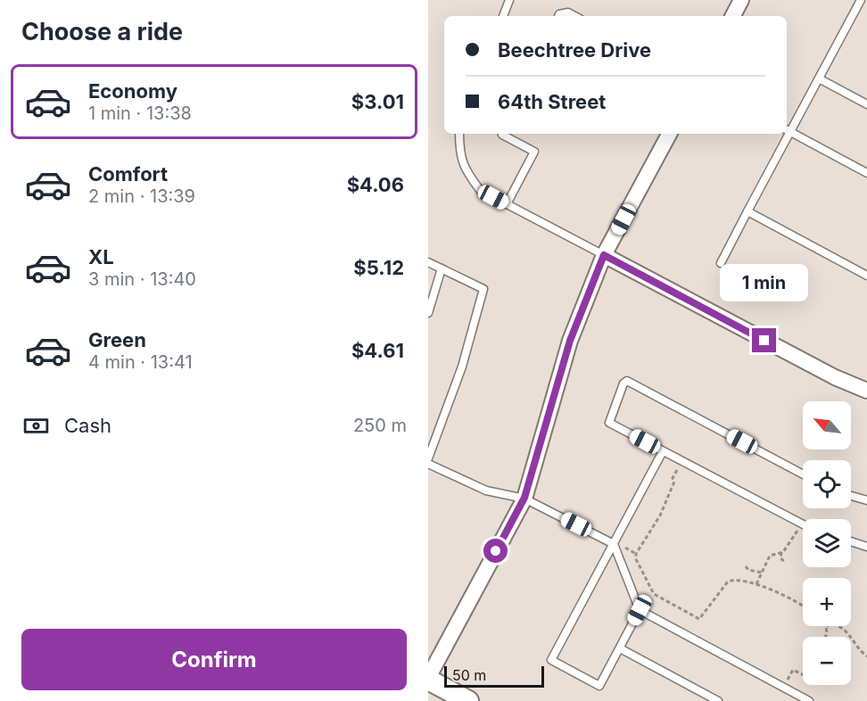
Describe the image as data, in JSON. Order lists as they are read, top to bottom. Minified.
{"scale_bar":"50 m","north":"top left","page":{"heading":"Choose a ride","banner":["Beechtree Drive","64th Street"],"list":[{"name":"Economy","note":"1 min · 13:38","value":"$3.01"},{"name":"Comfort","note":"2 min · 13:39","value":"$4.06"},{"name":"XL","note":"3 min · 13:40","value":"$5.12"},{"name":"Green","note":"4 min · 13:41","value":"$4.61"}],"bubble":"1 min","pay":["Cash","250 m"],"map_buttons":["+","−"],"buttons":"Confirm","scale":"50 m"}}
